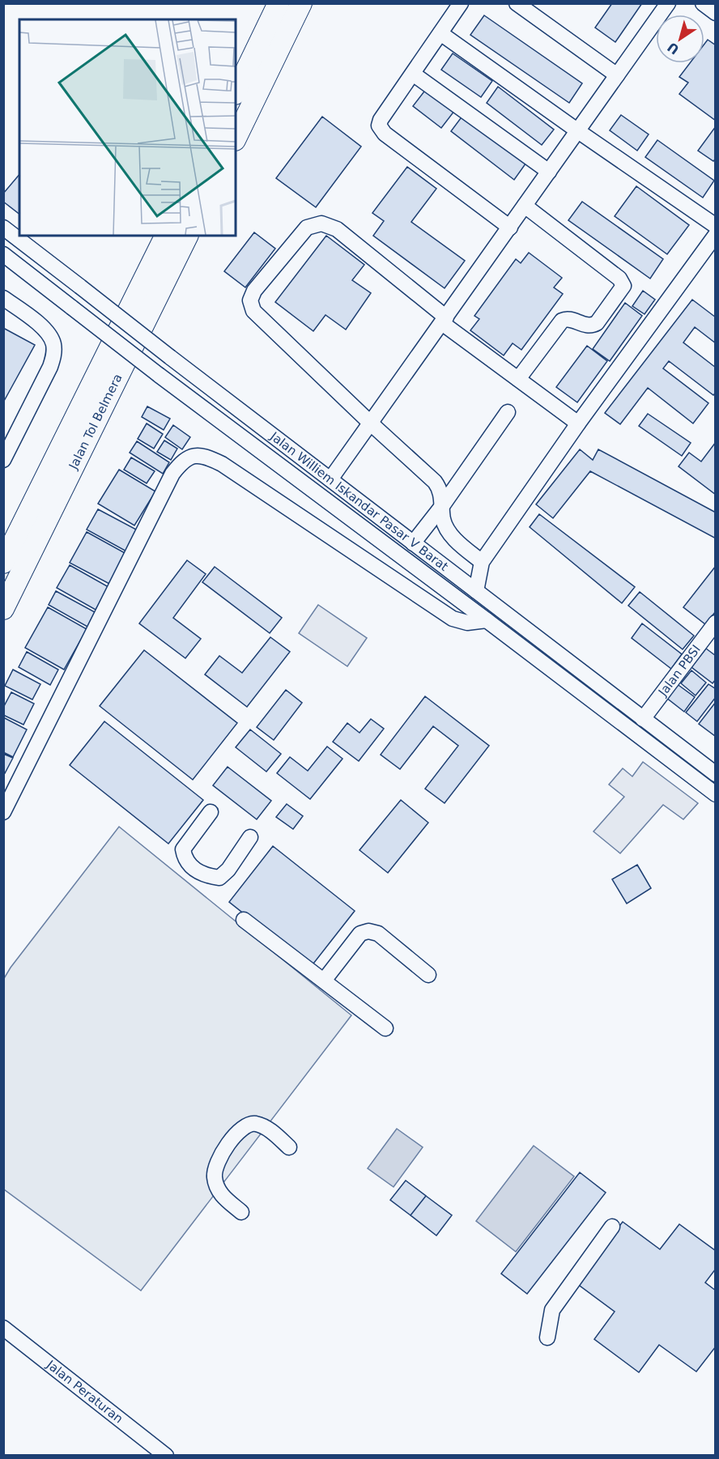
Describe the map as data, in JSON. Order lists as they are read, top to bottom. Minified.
{"streets":{"highway":["Jalan Tol Belmera"],"street":["Jalan Williem Iskandar Pasar V Barat","Jalan PBSI","Jalan Peraturan"]},"crossings":[["Jalan Williem Iskandar Pasar V Barat","Jalan PBSI"]],"north":"bottom left"}
